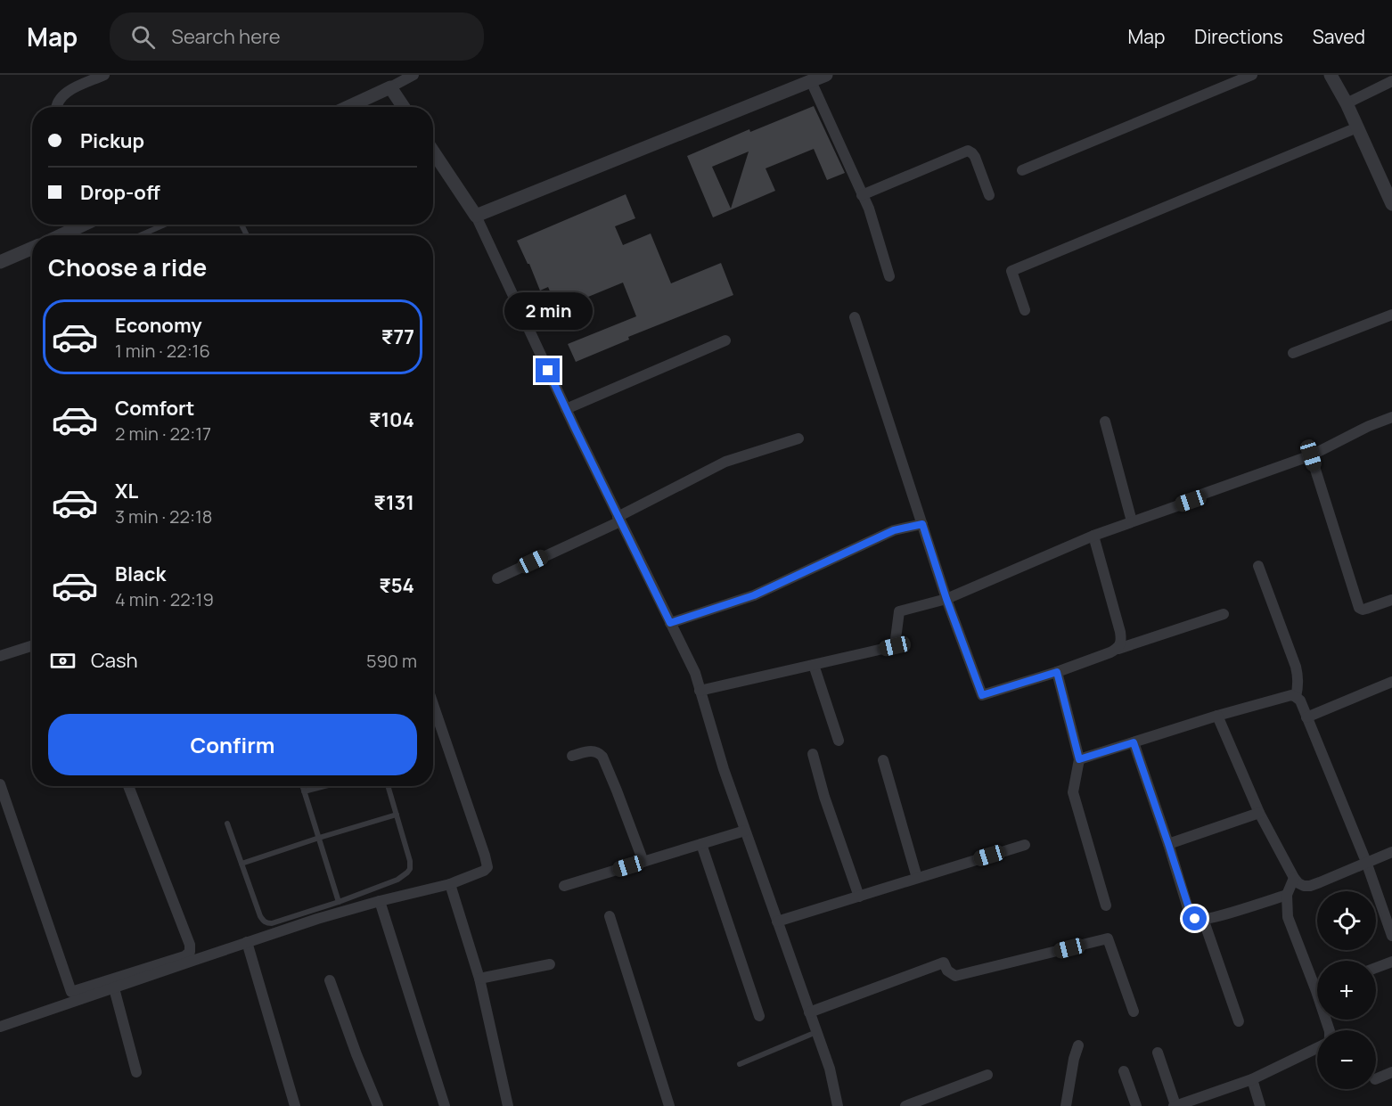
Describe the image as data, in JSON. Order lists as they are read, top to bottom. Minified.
{"page":{"header":"Map","search":"Search here","nav":["Map","Directions","Saved"],"banner":["Pickup","Drop-off"],"heading":"Choose a ride","bubble":"2 min","list":[{"name":"Economy","note":"1 min · 22:16","value":"₹77"},{"name":"Comfort","note":"2 min · 22:17","value":"₹104"},{"name":"XL","note":"3 min · 22:18","value":"₹131"},{"name":"Black","note":"4 min · 22:19","value":"₹54"}],"pay":["Cash","590 m"],"buttons":"Confirm","map_buttons":["+","−"]}}
